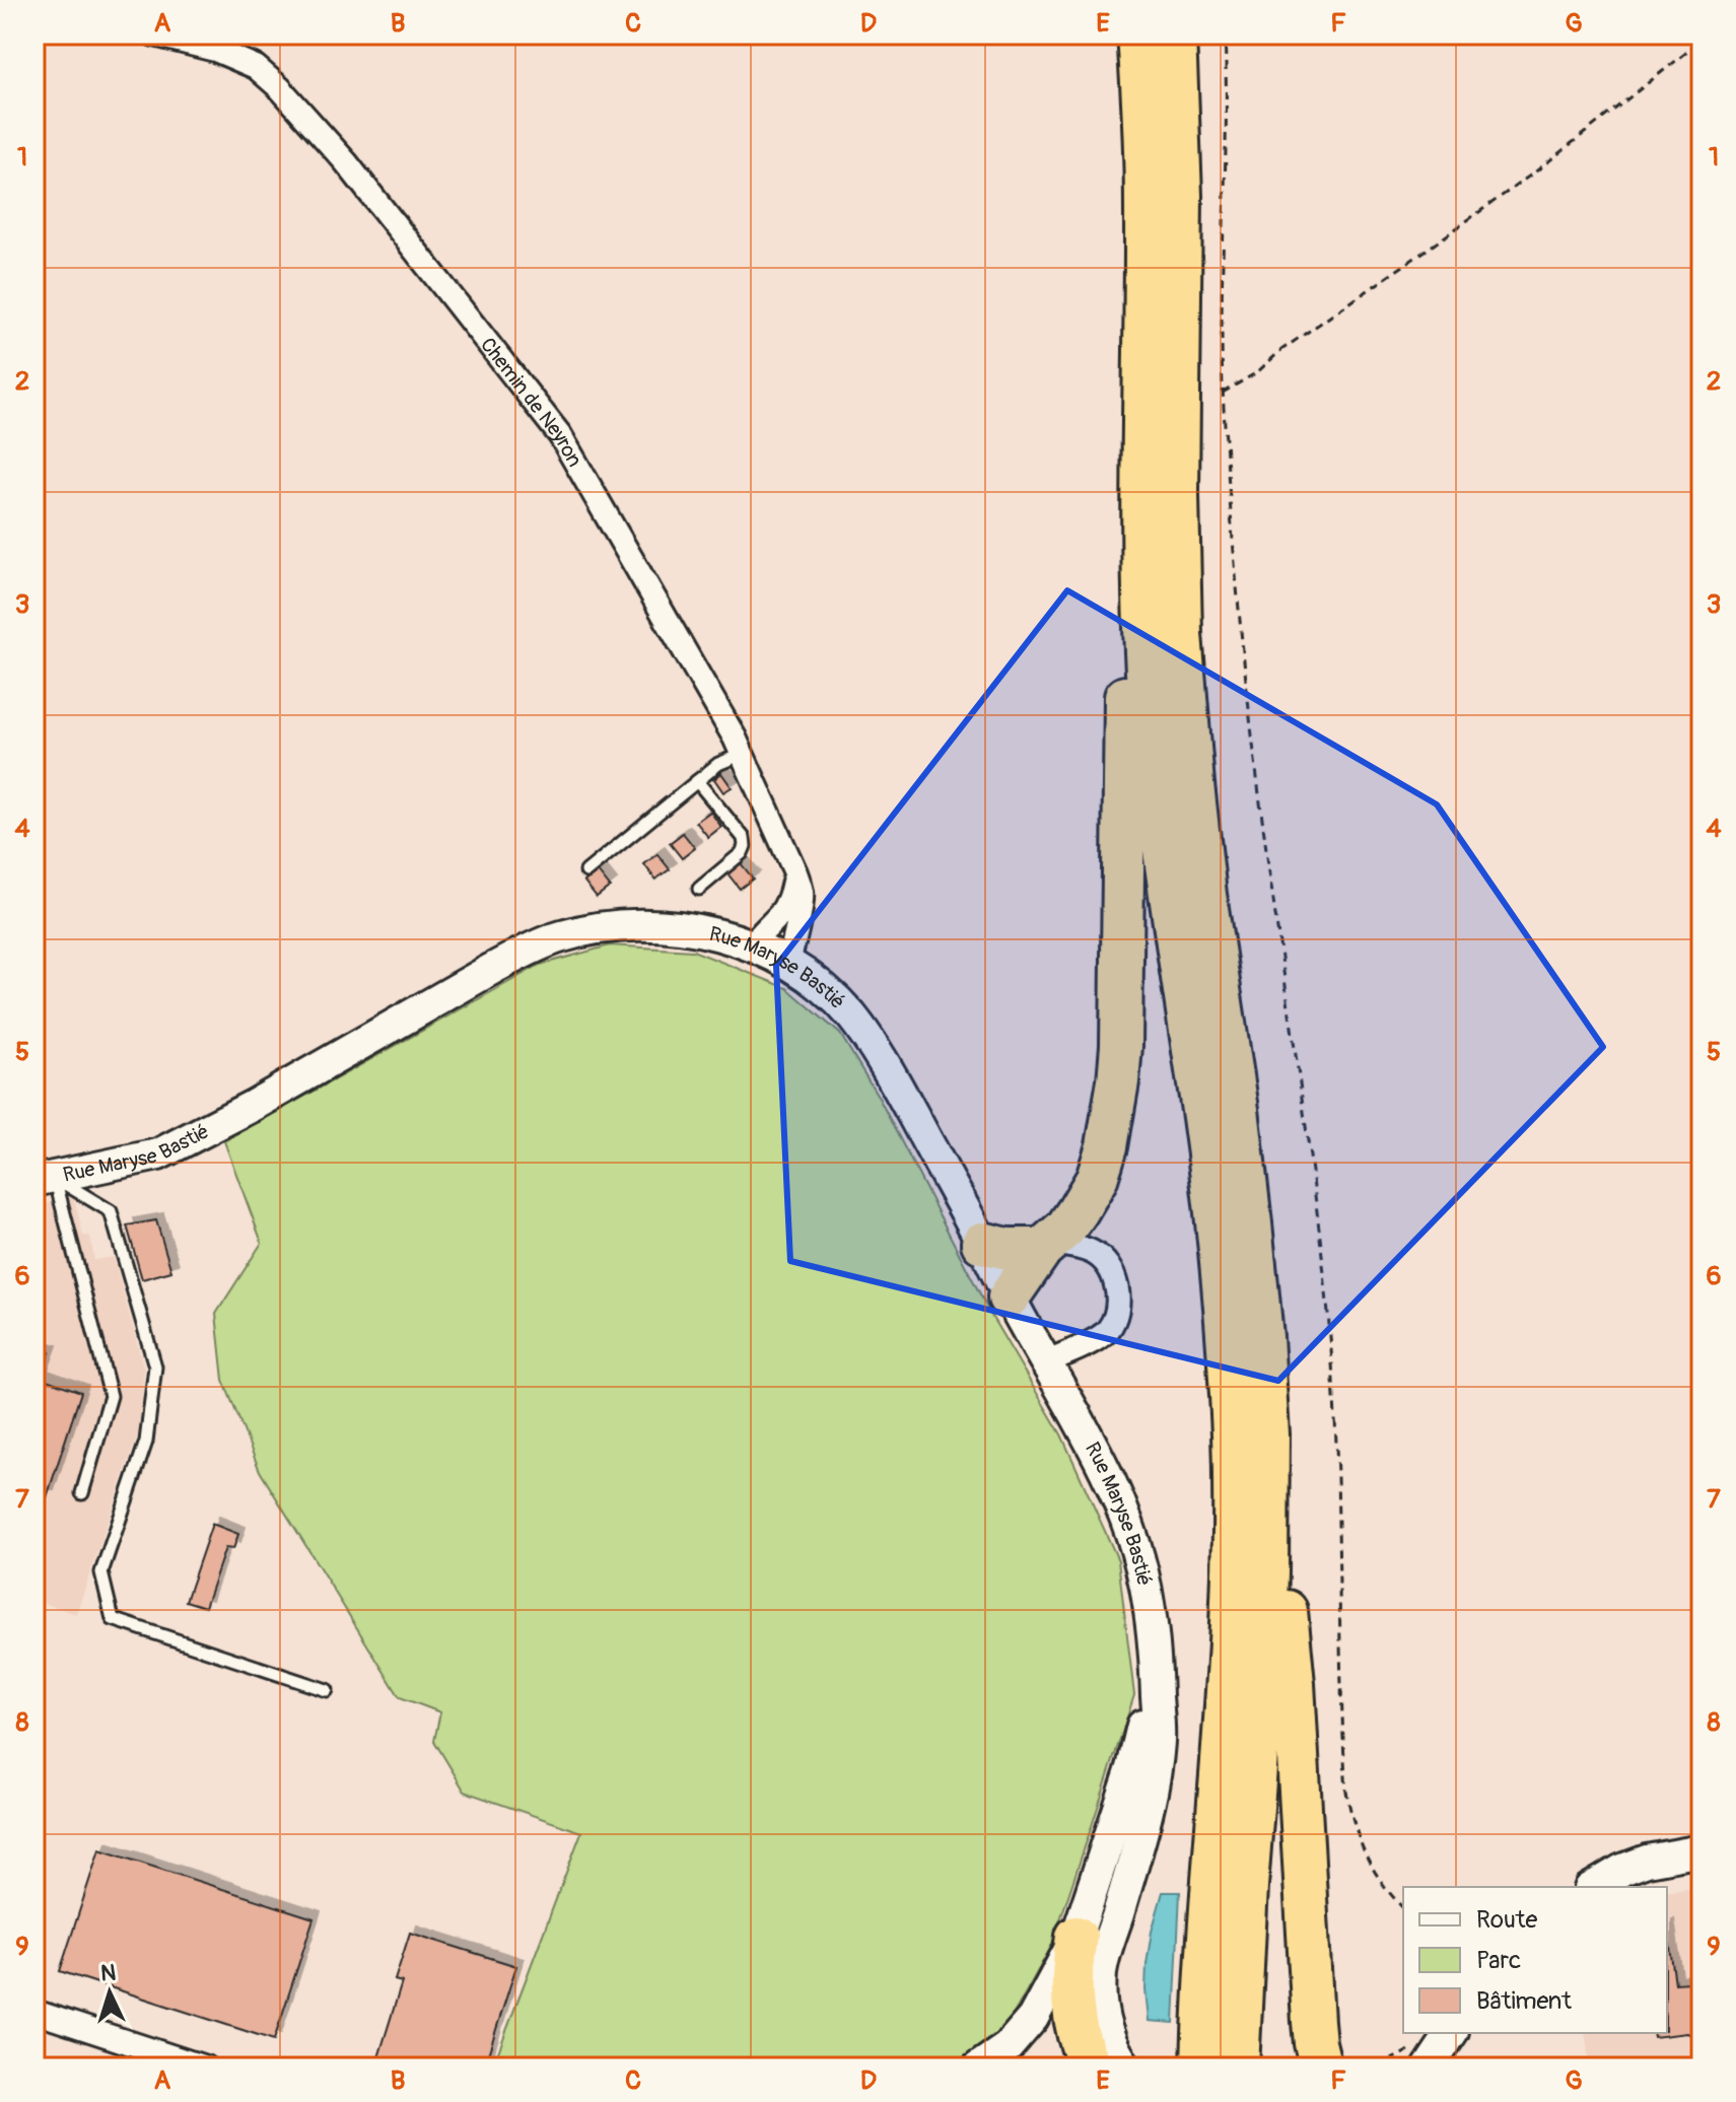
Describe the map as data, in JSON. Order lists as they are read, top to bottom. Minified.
{"streets":{"main road":["Rue Maryse Bastié"],"street":["Chemin de Neyron"]},"crossings":[["Chemin de Neyron","Rue Maryse Bastié"]],"legend":["Route","Parc","Bâtiment"],"north":"top","grid":{"columns":["A","B","C","D","E","F","G"],"rows":["1","2","3","4","5","6","7","8","9"]}}
